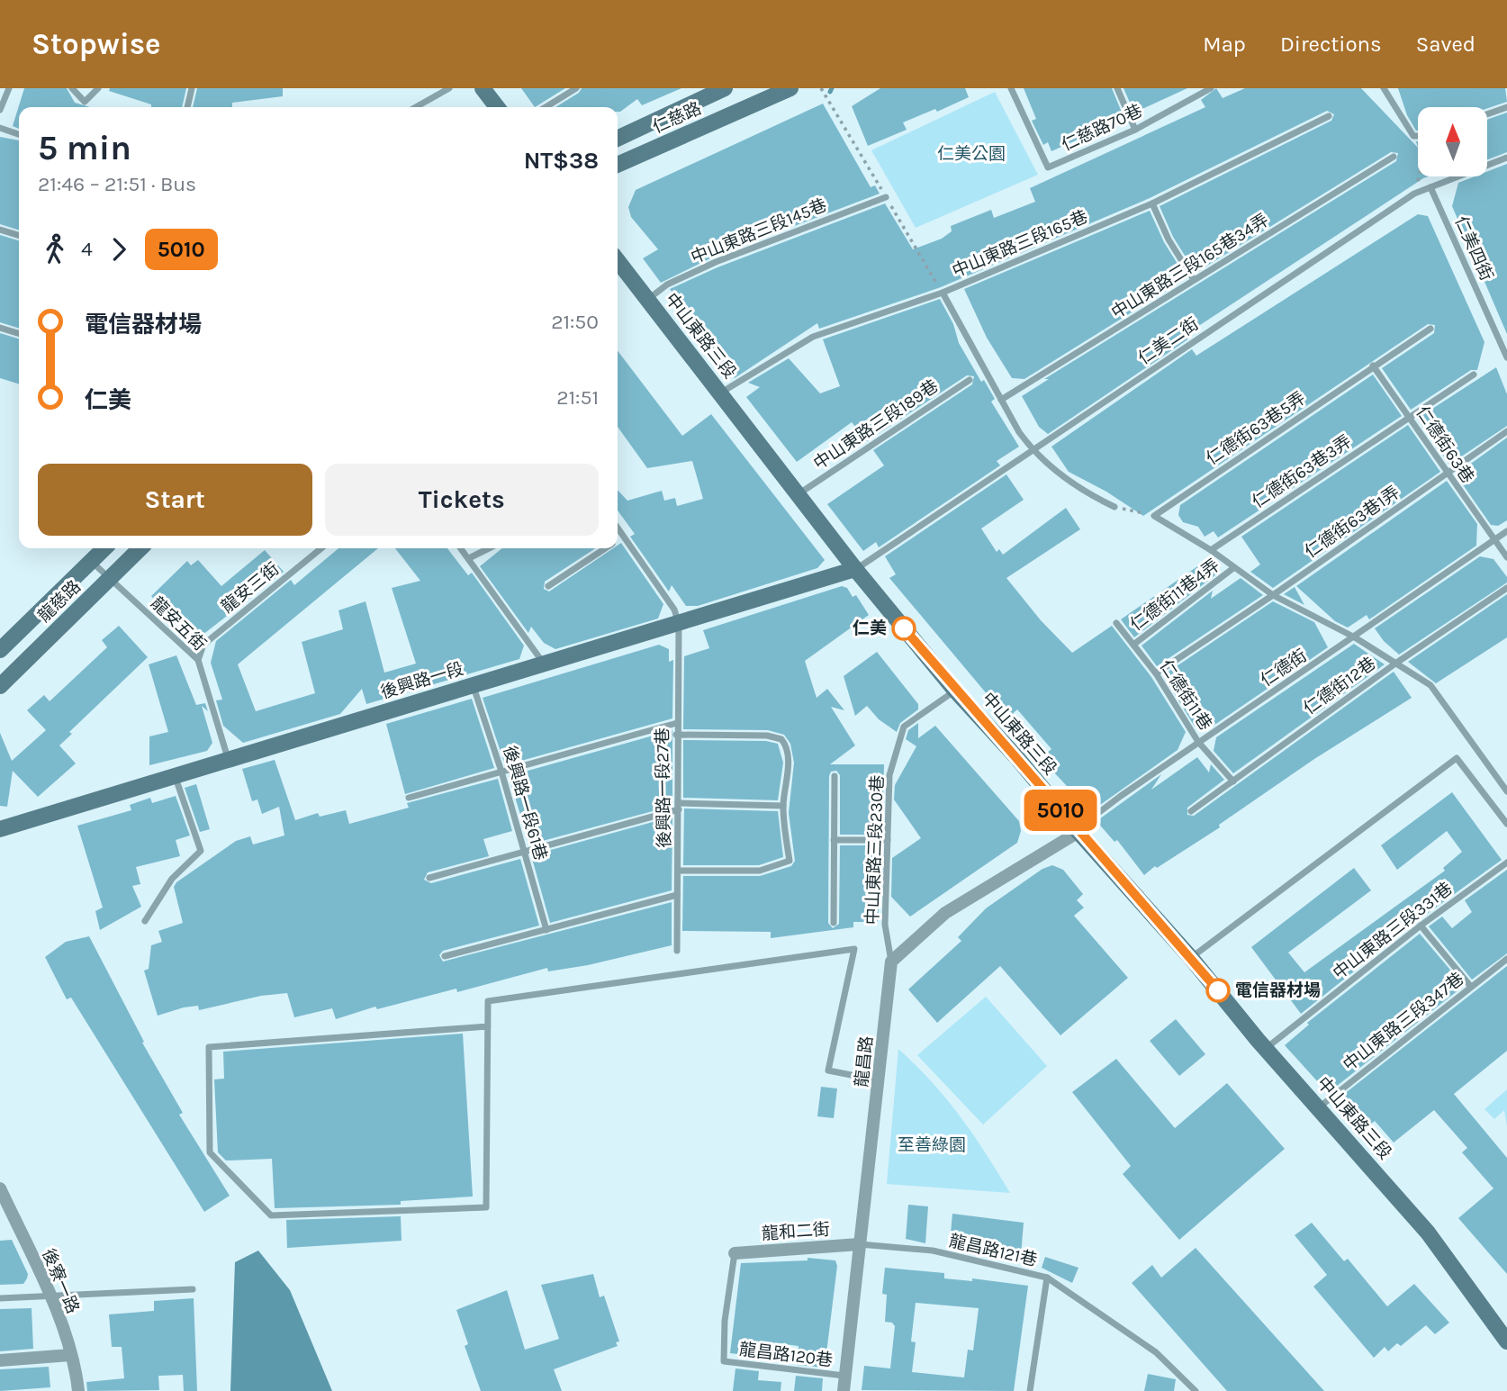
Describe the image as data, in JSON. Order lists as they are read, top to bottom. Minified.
{"streets":{"street":["仁慈路","中山東路三段","龍慈路","後興路一段","龍昌路","龍和二街","後寮一路"],"lane":["仁慈路70巷","中山東路三段145巷","中山東路三段165巷","仁美四街","中山東路三段165巷34弄","仁美二街","中山東路三段189巷","仁德街63巷5弄","仁德街63巷","仁德街63巷3弄","仁德街63巷1弄","龍安三街","仁德街11巷4弄","龍安五街","仁德街","仁德街12巷","仁德街11巷","後興路一段27巷","後興路一段61巷","中山東路三段230巷","中山東路三段331巷","中山東路三段347巷","龍昌路121巷","龍昌路120巷"]},"crossings":[["中山東路三段145巷","中山東路三段"],["中山東路三段165巷","中山東路三段"],["仁美四街","仁美二街"],["中山東路三段","仁美二街"],["中山東路三段","中山東路三段189巷"],["中山東路三段","仁德街"],["中山東路三段","後興路一段"],["中山東路三段","中山東路三段230巷"],["中山東路三段","中山東路三段331巷"],["中山東路三段","中山東路三段347巷"],["仁美二街","後興路一段"],["仁德街63巷5弄","仁德街63巷"],["仁德街63巷","仁德街63巷3弄"],["仁德街63巷","仁德街63巷1弄"],["仁德街63巷","仁德街"],["仁德街63巷1弄","仁德街11巷"],["龍安三街","龍安五街"],["仁德街11巷4弄","仁德街11巷"],["龍慈路","龍安五街"],["龍安五街","後興路一段"],["仁德街","仁德街11巷"],["後興路一段","後興路一段27巷"],["後興路一段","後興路一段61巷"],["仁德街12巷","仁德街11巷"],["中山東路三段230巷","龍昌路"],["龍昌路","龍和二街"],["龍昌路","龍昌路121巷"],["龍昌路","龍昌路120巷"],["龍和二街","龍昌路121巷"],["龍和二街","龍昌路120巷"]],"parks":["仁美公園","至善綠園"],"places":["仁美","電信器材場"],"lines":["bus line 5010"],"north":"top","page":{"header":"Stopwise","nav":["Map","Directions","Saved"],"on_map":"5010","heading":["5 min","21:46 – 21:51 · Bus","NT$38"],"legs":["4","5010"],"list":[{"name":"電信器材場","value":"21:50"},{"name":"仁美","value":"21:51"}],"buttons":["Start","Tickets"]}}
